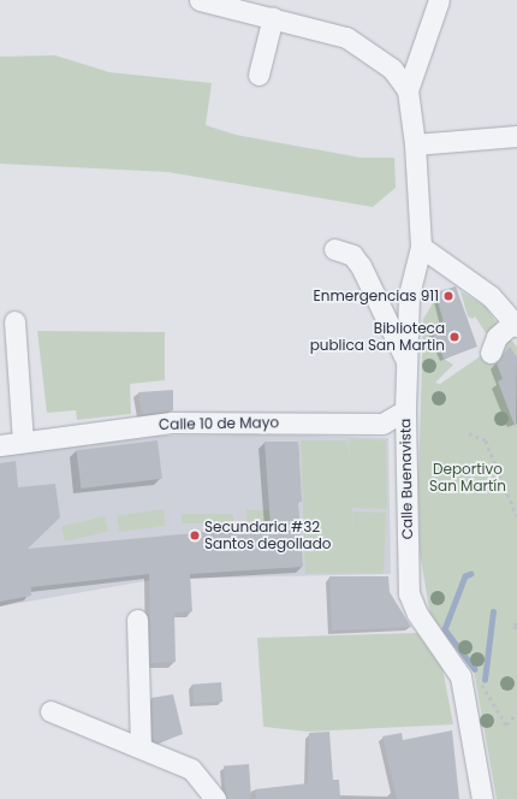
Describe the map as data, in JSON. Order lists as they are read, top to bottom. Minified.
{"streets":{"street":["Calle 10 de Mayo","Calle Buenavista"]},"crossings":[["Calle 10 de Mayo","Calle Buenavista"]],"parks":["Deportivo San Martín"],"places":["Enmergencias 911","Biblioteca publica San Martin","Secundaria #32 Santos degollado"]}
